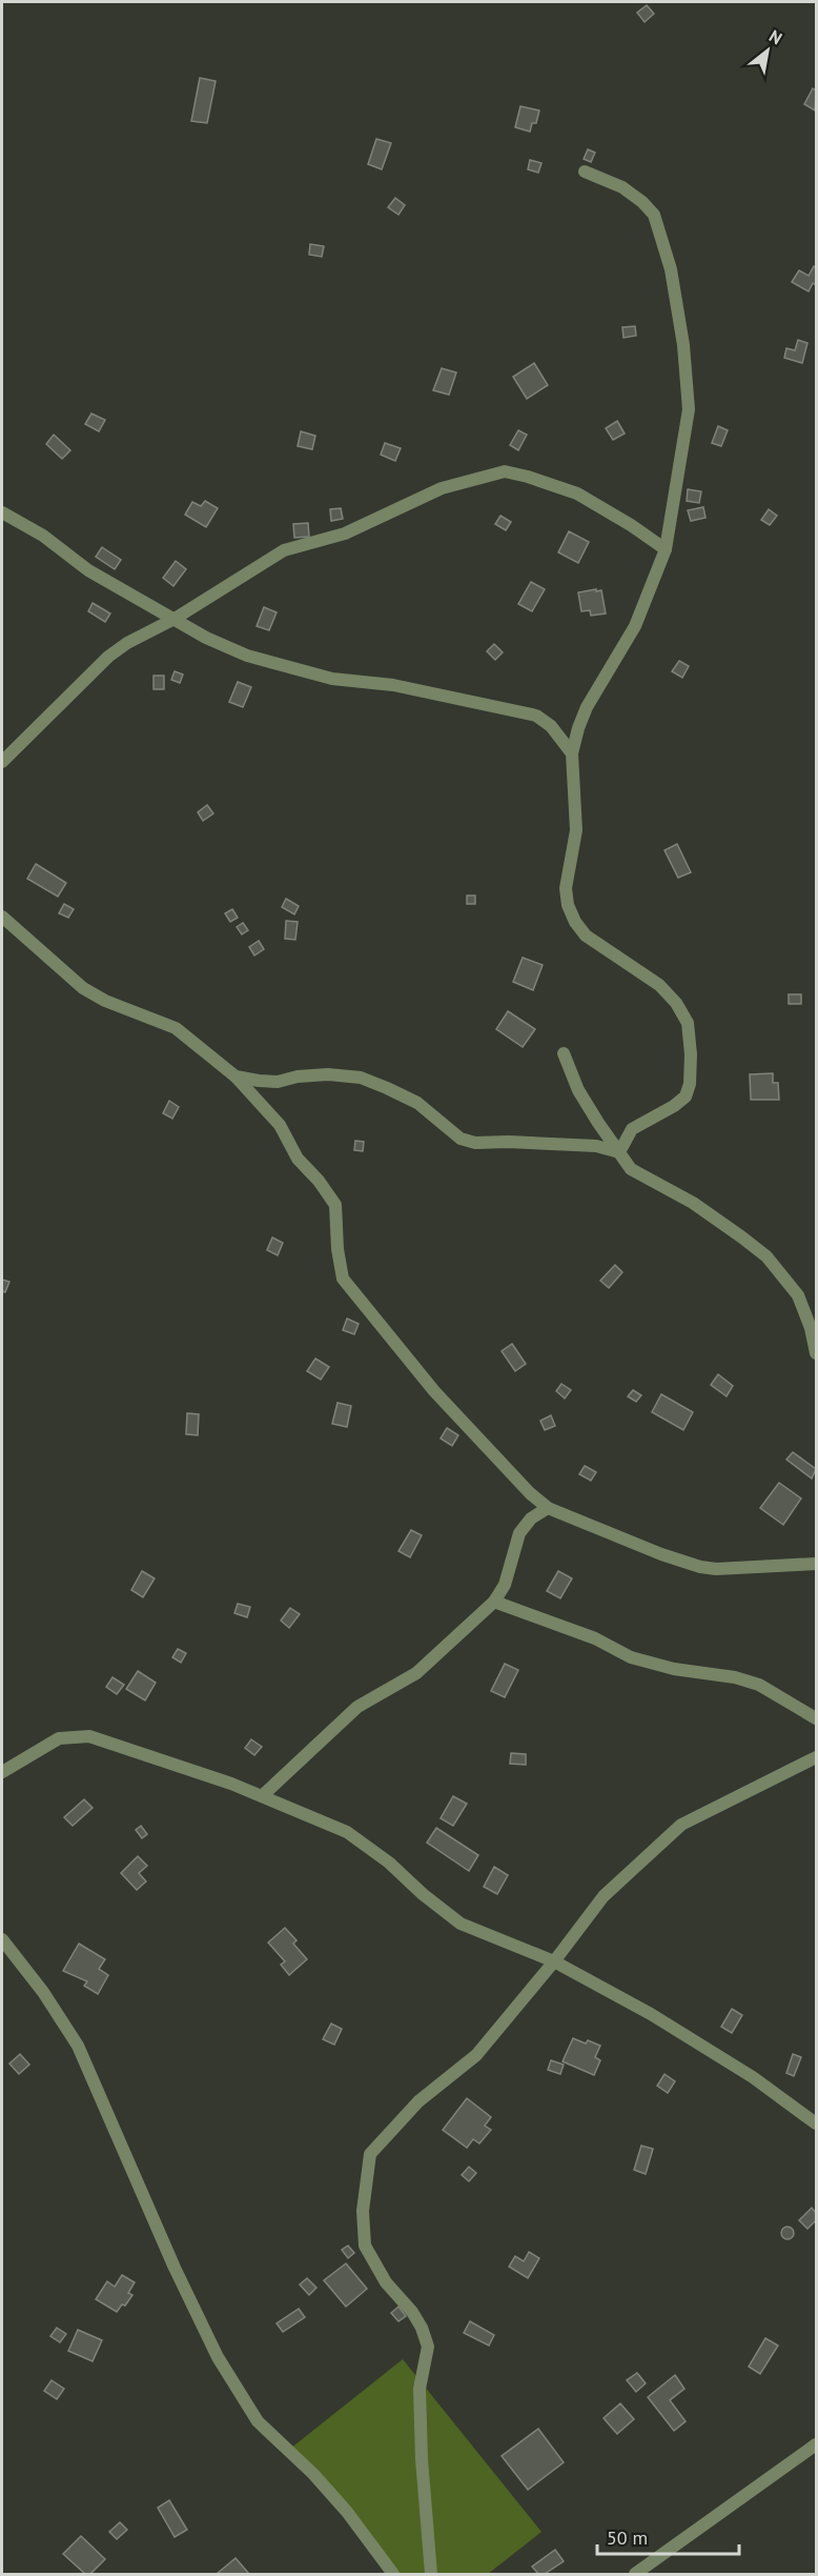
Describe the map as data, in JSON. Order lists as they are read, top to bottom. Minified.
{"scale_bar":"50 m","north":"top right"}
